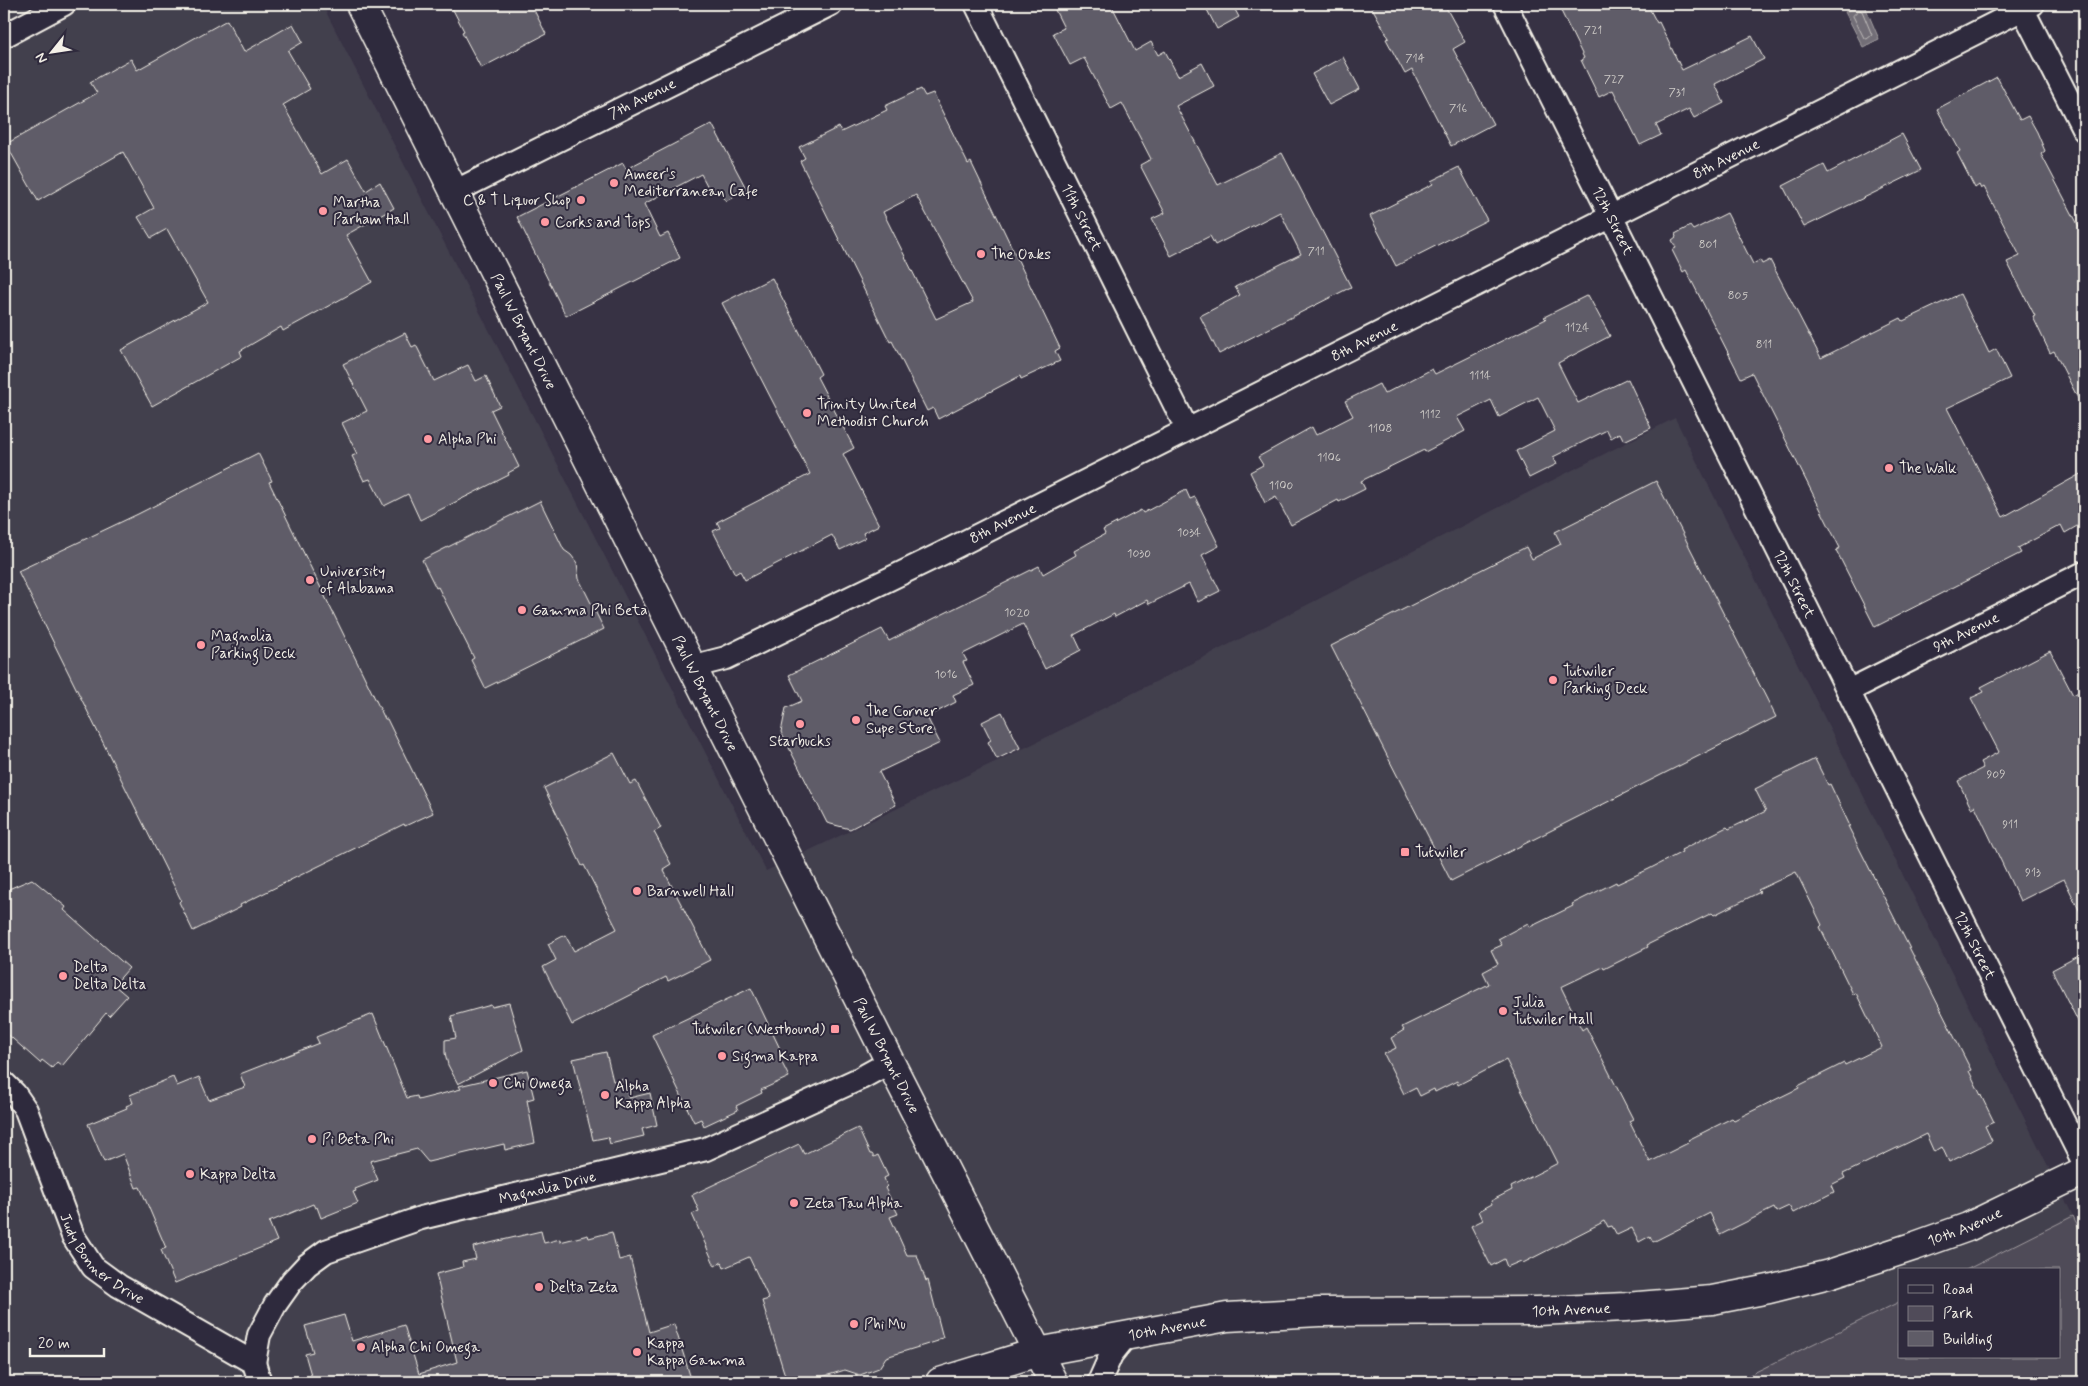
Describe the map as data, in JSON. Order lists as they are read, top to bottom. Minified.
{"streets":{"main road":["Paul W Bryant Drive","10th Avenue"],"street":["7th Avenue","8th Avenue","11th Street","12th Street","9th Avenue","Magnolia Drive","Judy Bonner Drive"]},"crossings":[["7th Avenue","Paul W Bryant Drive"],["8th Avenue","11th Street"],["8th Avenue","12th Street"],["8th Avenue","Paul W Bryant Drive"],["12th Street","9th Avenue"],["Paul W Bryant Drive","Magnolia Drive"],["Paul W Bryant Drive","10th Avenue"],["Magnolia Drive","Judy Bonner Drive"]],"places":{"other":["Ameer's Mediterranean Cafe","C & T Liquor Shop","Martha Parham Hall","Corks and Tops","The Oaks","Trinity United Methodist Church","Alpha Phi","The Walk","University of Alabama","Gamma Phi Beta","Magnolia Parking Deck","Tutwiler Parking Deck","The Corner Supe Store","Starbucks","Barnwell Hall","Delta Delta Delta","Julia Tutwiler Hall","Sigma Kappa","Chi Omega","Alpha Kappa Alpha","Pi Beta Phi","Kappa Delta","Zeta Tau Alpha","Delta Zeta","Phi Mu","Alpha Chi Omega","Kappa Kappa Gamma"],"transit":["Tutwiler","Tutwiler (Westbound)"]},"house_numbers":["721","714","727","731","716","801","711","805","1124","811","1114","1112","1108","1106","1100","1034","1030","1020","1016","909","911","913"],"legend":["Road","Park","Building"],"scale_bar":"20 m","north":"bottom left"}
